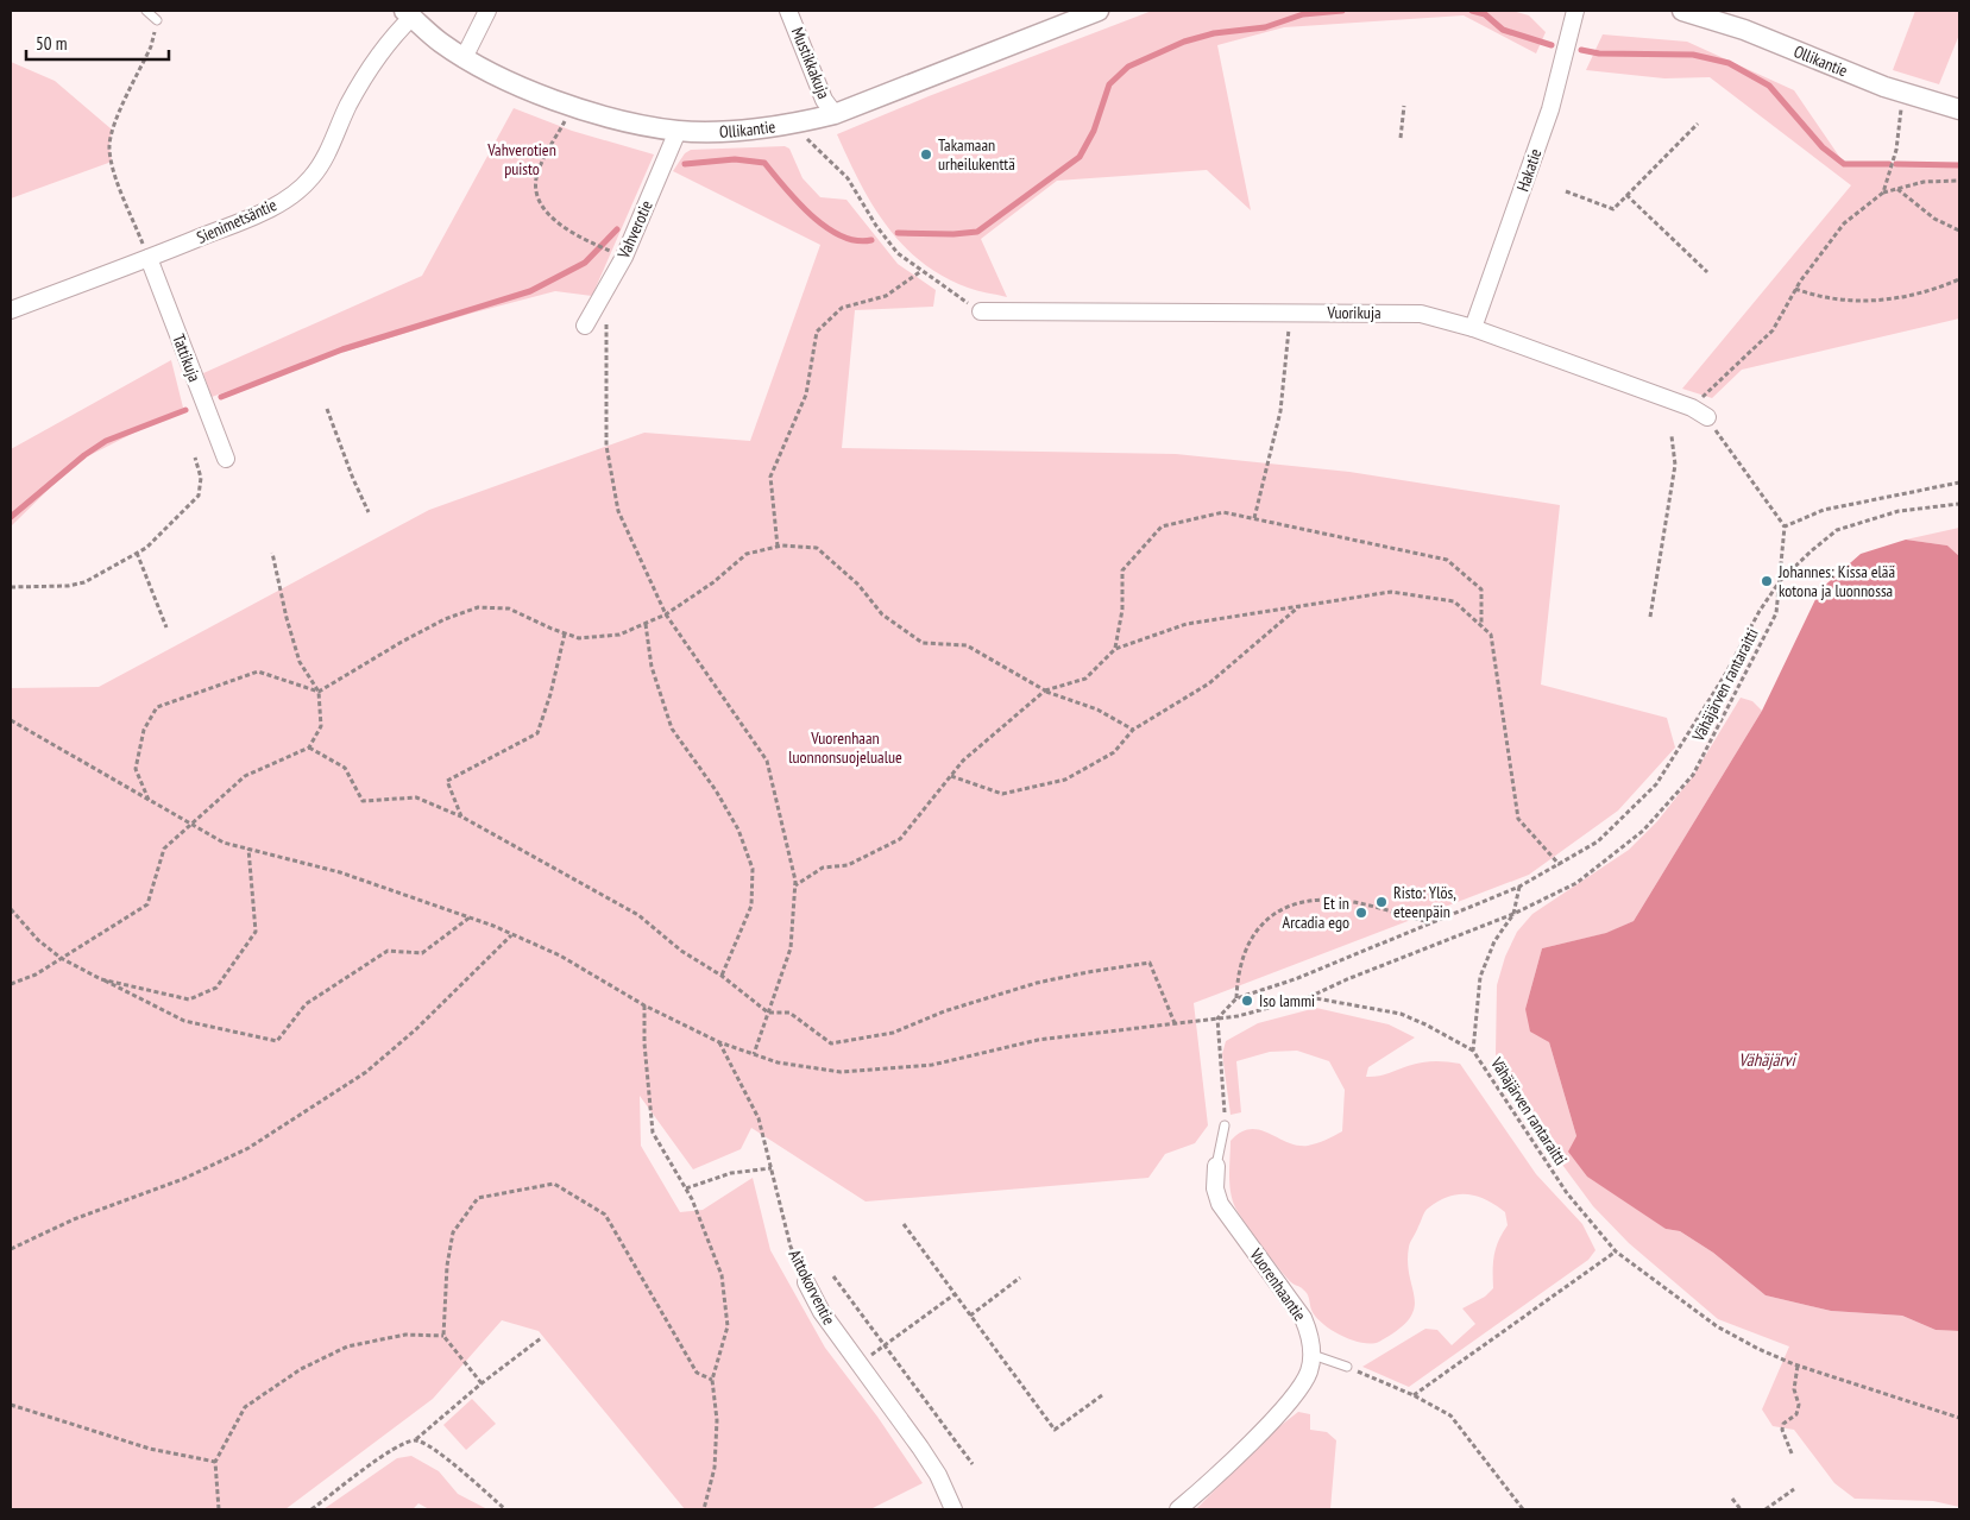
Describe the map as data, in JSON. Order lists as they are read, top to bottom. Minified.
{"streets":{"street":["Ollikantie","Mustikkakuja","Hakatie","Sienimetsäntie","Vahverotie","Vuorikuja","Tattikuja","Vuorenhaantie","Aittokorventie"],"path":["Vähäjärven rantaraitti"]},"crossings":[["Ollikantie","Mustikkakuja"],["Ollikantie","Sienimetsäntie"],["Ollikantie","Vahverotie"],["Hakatie","Vuorikuja"],["Sienimetsäntie","Tattikuja"]],"water":["Vähäjärvi"],"parks":["Vahverotien puisto","Vuorenhaan luonnonsuojelualue"],"places":["Takamaan urheilukenttä","Johannes: Kissa elää kotona ja luonnossa","Risto: Ylös, eteenpäin","Et in Arcadia ego","Iso lammi"],"scale_bar":"50 m"}
